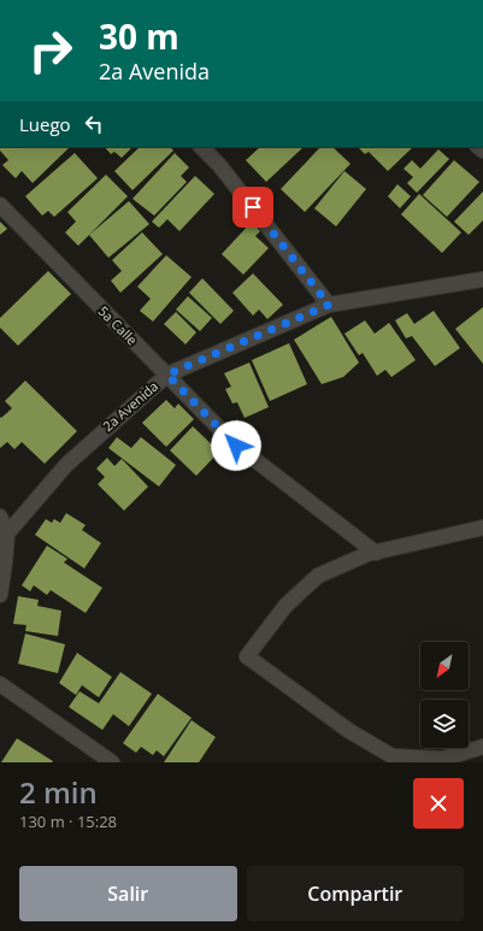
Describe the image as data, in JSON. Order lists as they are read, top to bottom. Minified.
{"streets":{"street":["5a Calle","2a Avenida"]},"crossings":[["5a Calle","2a Avenida"]],"north":"bottom left","page":{"turn":["30 m","2a Avenida"],"then":"Luego","heading":["2 min","130 m · 15:28"],"buttons":["Salir","Compartir"]}}
